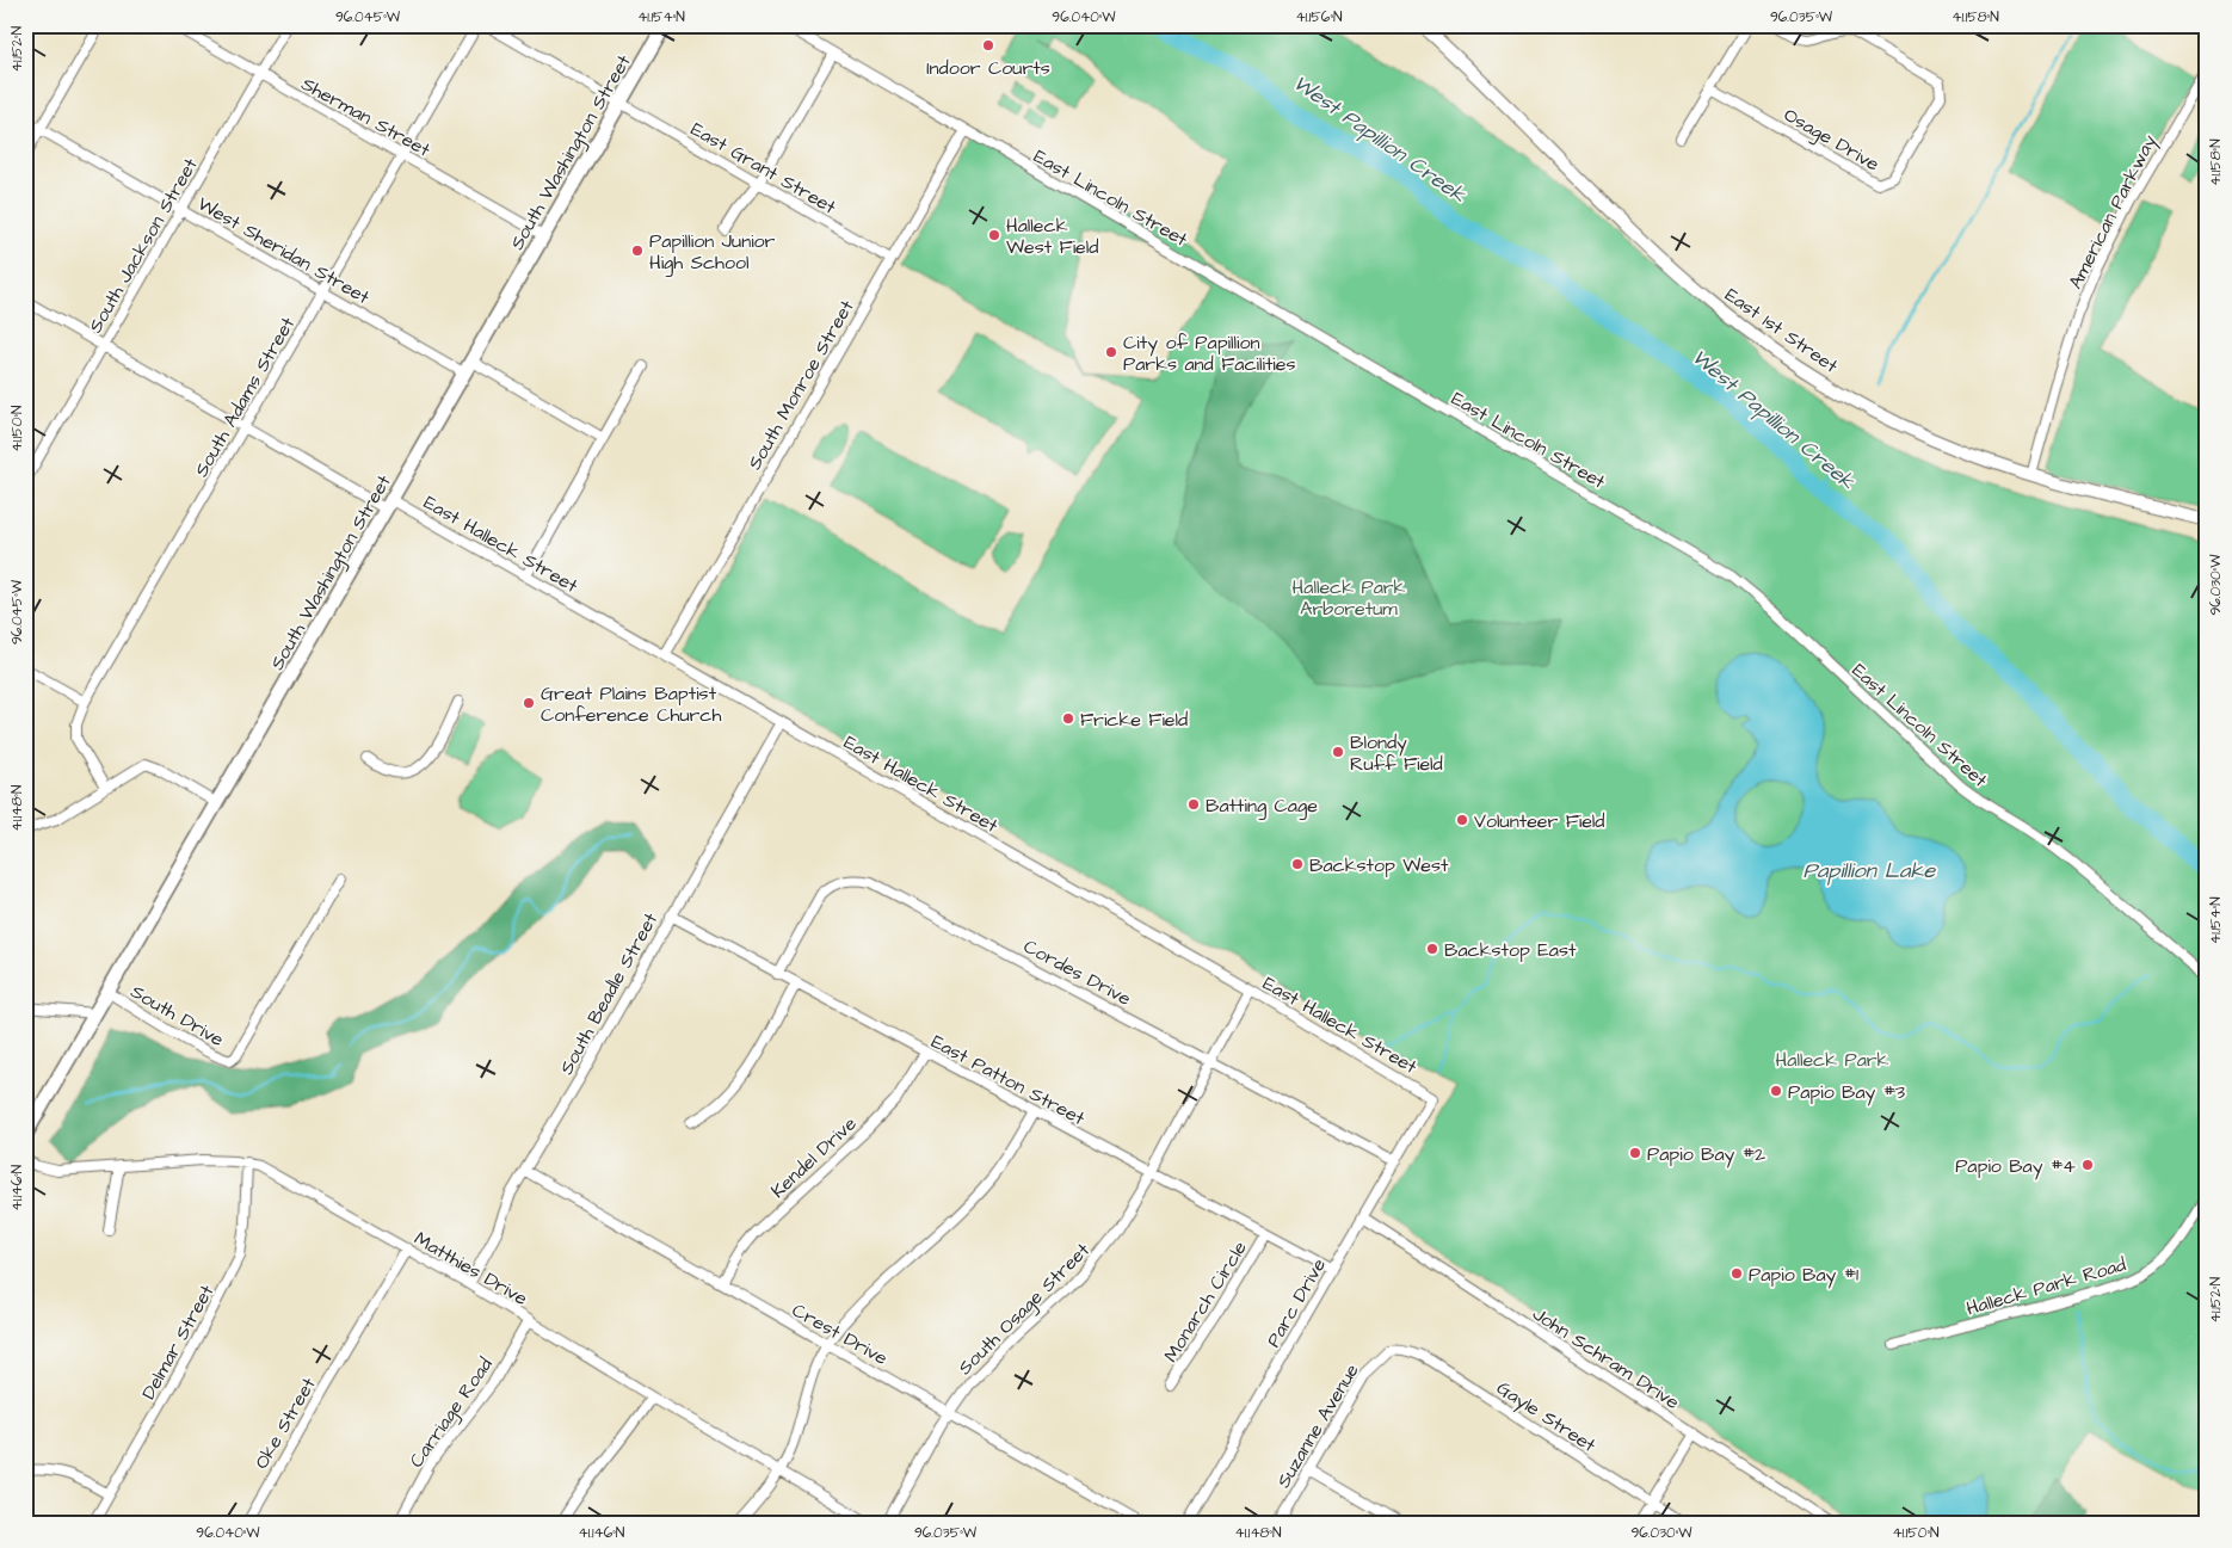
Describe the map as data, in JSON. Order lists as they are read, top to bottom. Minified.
{"streets":{"main road":["South Washington Street","East 1st Street"],"street":["Sherman Street","Osage Drive","East Grant Street","East Lincoln Street","American Parkway","South Jackson Street","West Sheridan Street","South Monroe Street","South Adams Street","East Halleck Street","Cordes Drive","South Beadle Street","South Drive","East Patton Street","Kendel Drive","Matthies Drive","Halleck Park Road","Monarch Circle","Parc Drive","South Osage Street","Crest Drive","Delmar Street","John Schram Drive","Carriage Road","Gayle Street","Oke Street","Suzanne Avenue"]},"crossings":[["Sherman Street","South Washington Street"],["Sherman Street","South Jackson Street"],["Sherman Street","South Adams Street"],["South Washington Street","East Grant Street"],["South Washington Street","West Sheridan Street"],["South Washington Street","East Halleck Street"],["South Washington Street","South Drive"],["East Grant Street","South Monroe Street"],["East Lincoln Street","South Monroe Street"],["American Parkway","East 1st Street"],["South Jackson Street","West Sheridan Street"],["South Jackson Street","East Halleck Street"],["West Sheridan Street","South Adams Street"],["South Monroe Street","East Halleck Street"],["South Adams Street","East Halleck Street"],["East Halleck Street","South Beadle Street"],["East Halleck Street","Parc Drive"],["East Halleck Street","South Osage Street"],["Cordes Drive","East Patton Street"],["Cordes Drive","Parc Drive"],["Cordes Drive","South Osage Street"],["South Beadle Street","East Patton Street"],["South Beadle Street","Matthies Drive"],["South Beadle Street","Crest Drive"],["East Patton Street","Kendel Drive"],["East Patton Street","Monarch Circle"],["East Patton Street","Parc Drive"],["East Patton Street","South Osage Street"],["Kendel Drive","Crest Drive"],["Matthies Drive","Delmar Street"],["Matthies Drive","Carriage Road"],["Matthies Drive","Oke Street"],["Parc Drive","John Schram Drive"],["South Osage Street","Crest Drive"],["Gayle Street","Suzanne Avenue"]],"water":["West Papillion Creek","Papillion Lake"],"parks":["Halleck Park Arboretum","Halleck Park"],"places":["Indoor Courts","Halleck West Field","Papillion Junior High School","City of Papillion Parks and Facilities","Great Plains Baptist Conference Church","Fricke Field","Blondy Ruff Field","Batting Cage","Volunteer Field","Backstop West","Backstop East","Papio Bay #3","Papio Bay #2","Papio Bay #4","Papio Bay #1"],"coordinates":["96.045°W","41.154°N","96.040°W","41.156°N","96.035°W","41.158°N","41.152°N","41.150°N","96.030°W","41.148°N","41.146°N"]}
